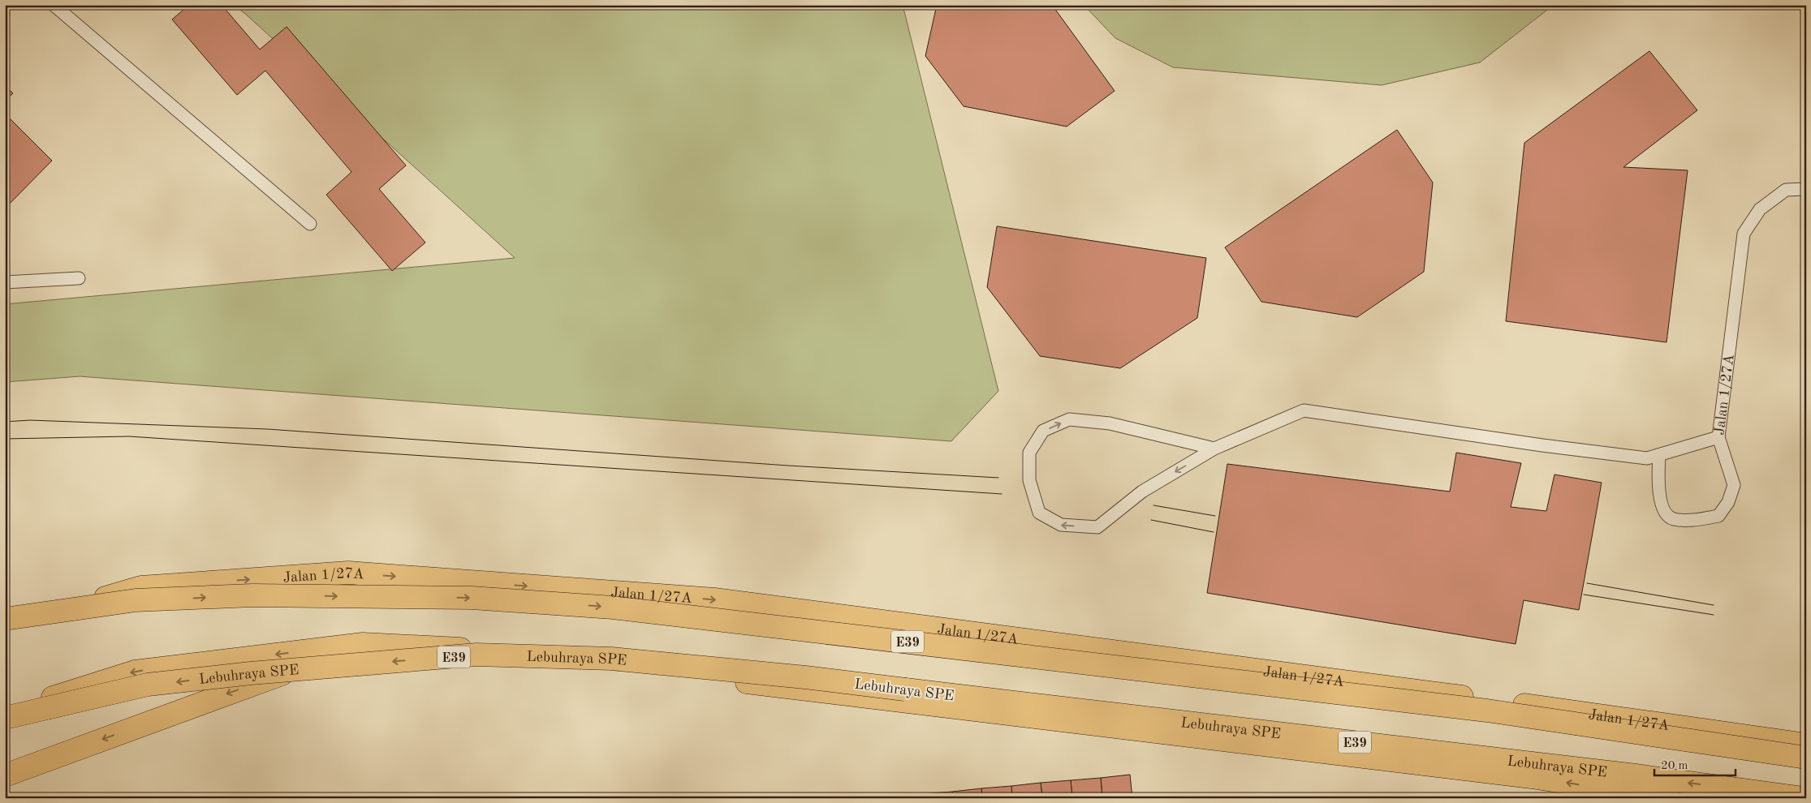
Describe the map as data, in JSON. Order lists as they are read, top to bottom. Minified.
{"streets":{"main road":["Jalan 1/27A","E39","Lebuhraya SPE"]},"crossings":[["Jalan 1/27A","E39"]],"scale_bar":"20 m"}
